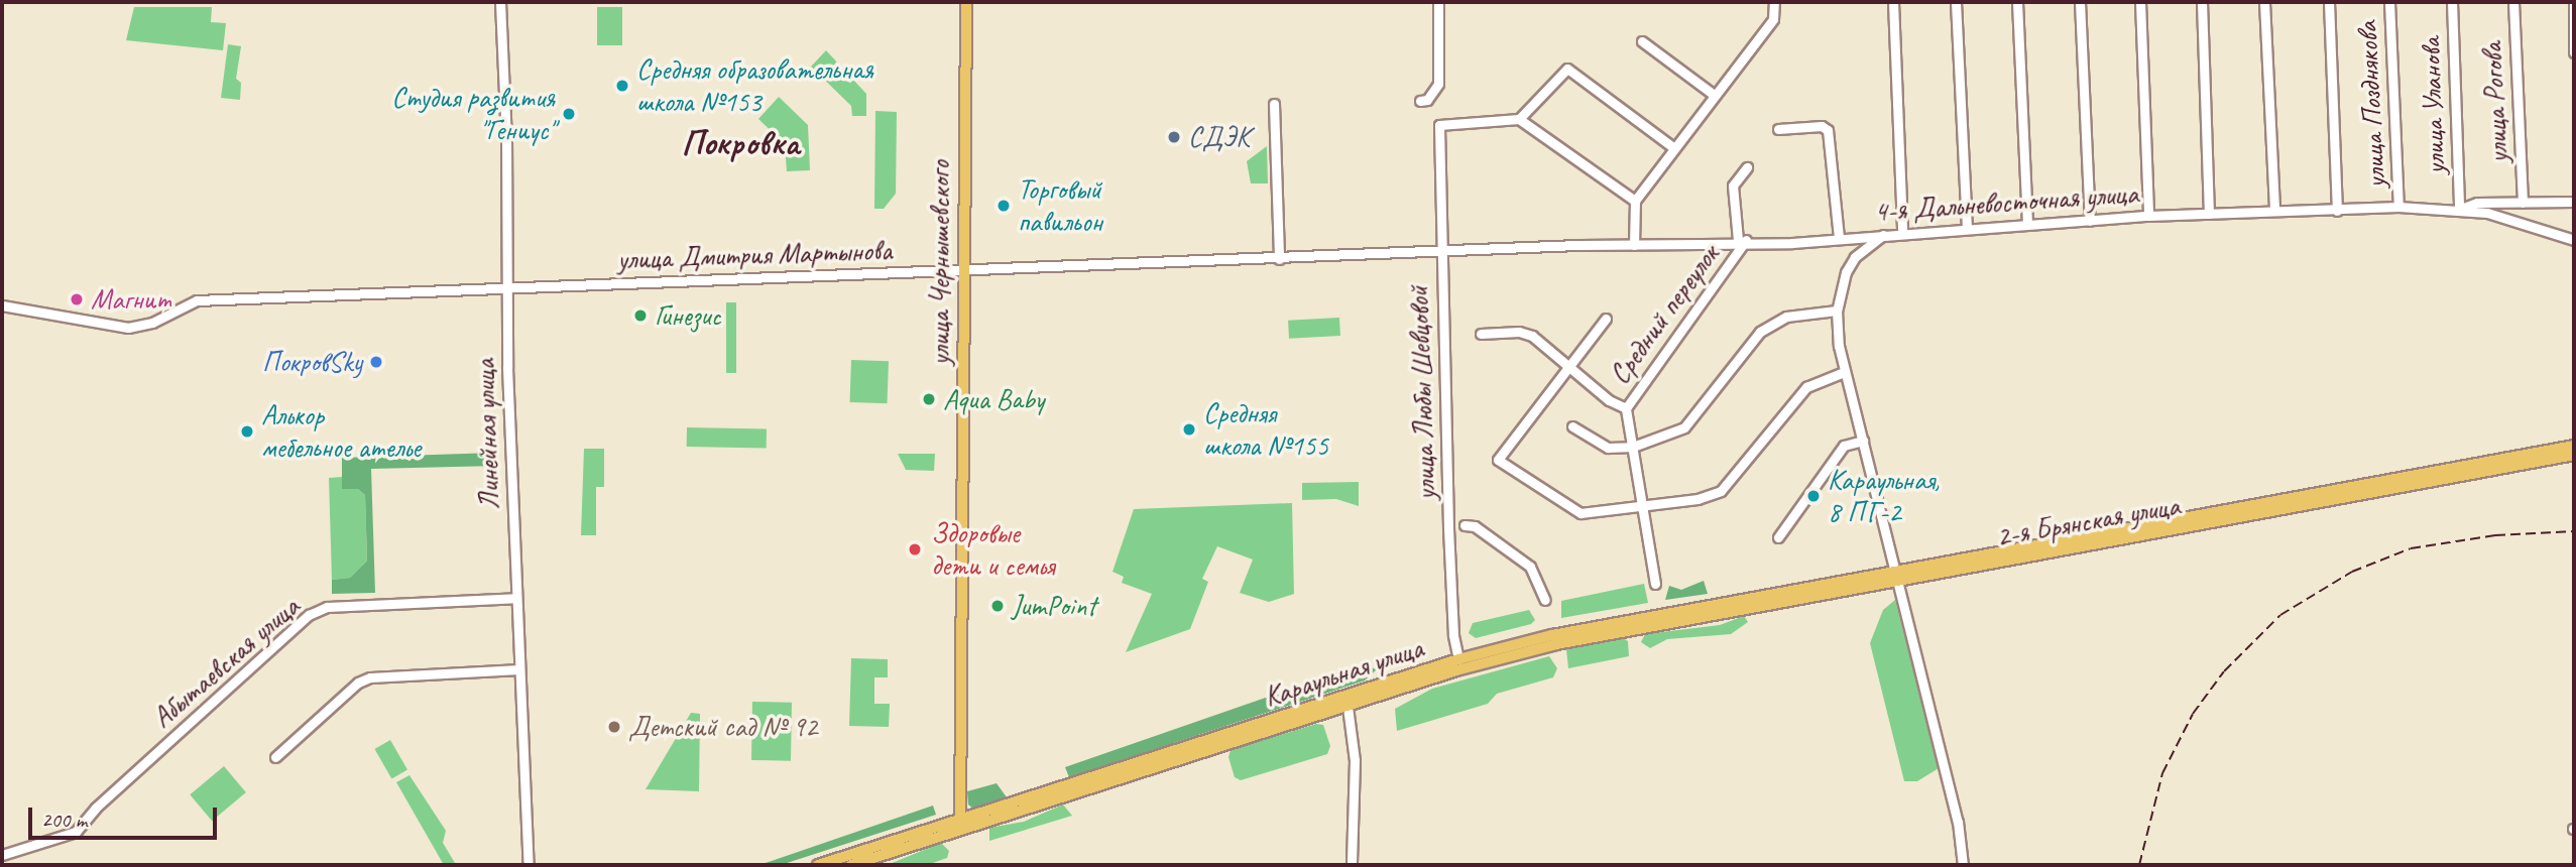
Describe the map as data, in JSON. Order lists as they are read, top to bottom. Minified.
{"streets":{"main road":["улица Чернышевского","2-я Брянская улица","Караульная улица"],"street":["улица Рогова","улица Позднякова","улица Уланова","4-я Дальневосточная улица","улица Дмитрия Мартынова","Средний переулок","улица Любы Шевцовой","Линейная улица","Абытаевская улица"]},"crossings":[["улица Рогова","4-я Дальневосточная улица"],["улица Позднякова","4-я Дальневосточная улица"],["улица Уланова","4-я Дальневосточная улица"],["4-я Дальневосточная улица","улица Дмитрия Мартынова"],["4-я Дальневосточная улица","Средний переулок"],["4-я Дальневосточная улица","улица Любы Шевцовой"],["улица Дмитрия Мартынова","улица Чернышевского"],["улица Дмитрия Мартынова","улица Любы Шевцовой"],["улица Дмитрия Мартынова","Линейная улица"],["улица Чернышевского","Караульная улица"],["улица Любы Шевцовой","Караульная улица"],["Линейная улица","Абытаевская улица"],["2-я Брянская улица","Караульная улица"]],"districts":["Покровка"],"places":["Средняя образовательная школа №153","Студия развития \"Гениус\"","СДЭК","Торговый павильон","Магнит","Гинезис","ПокровSky","Aqua Baby","Средняя школа №155","Алькор мебельное ателье","Караульная, 8 ПГ-2","Здоровые дети и семья","JumPoint","Детский сад № 92"],"scale_bar":"200 m"}
